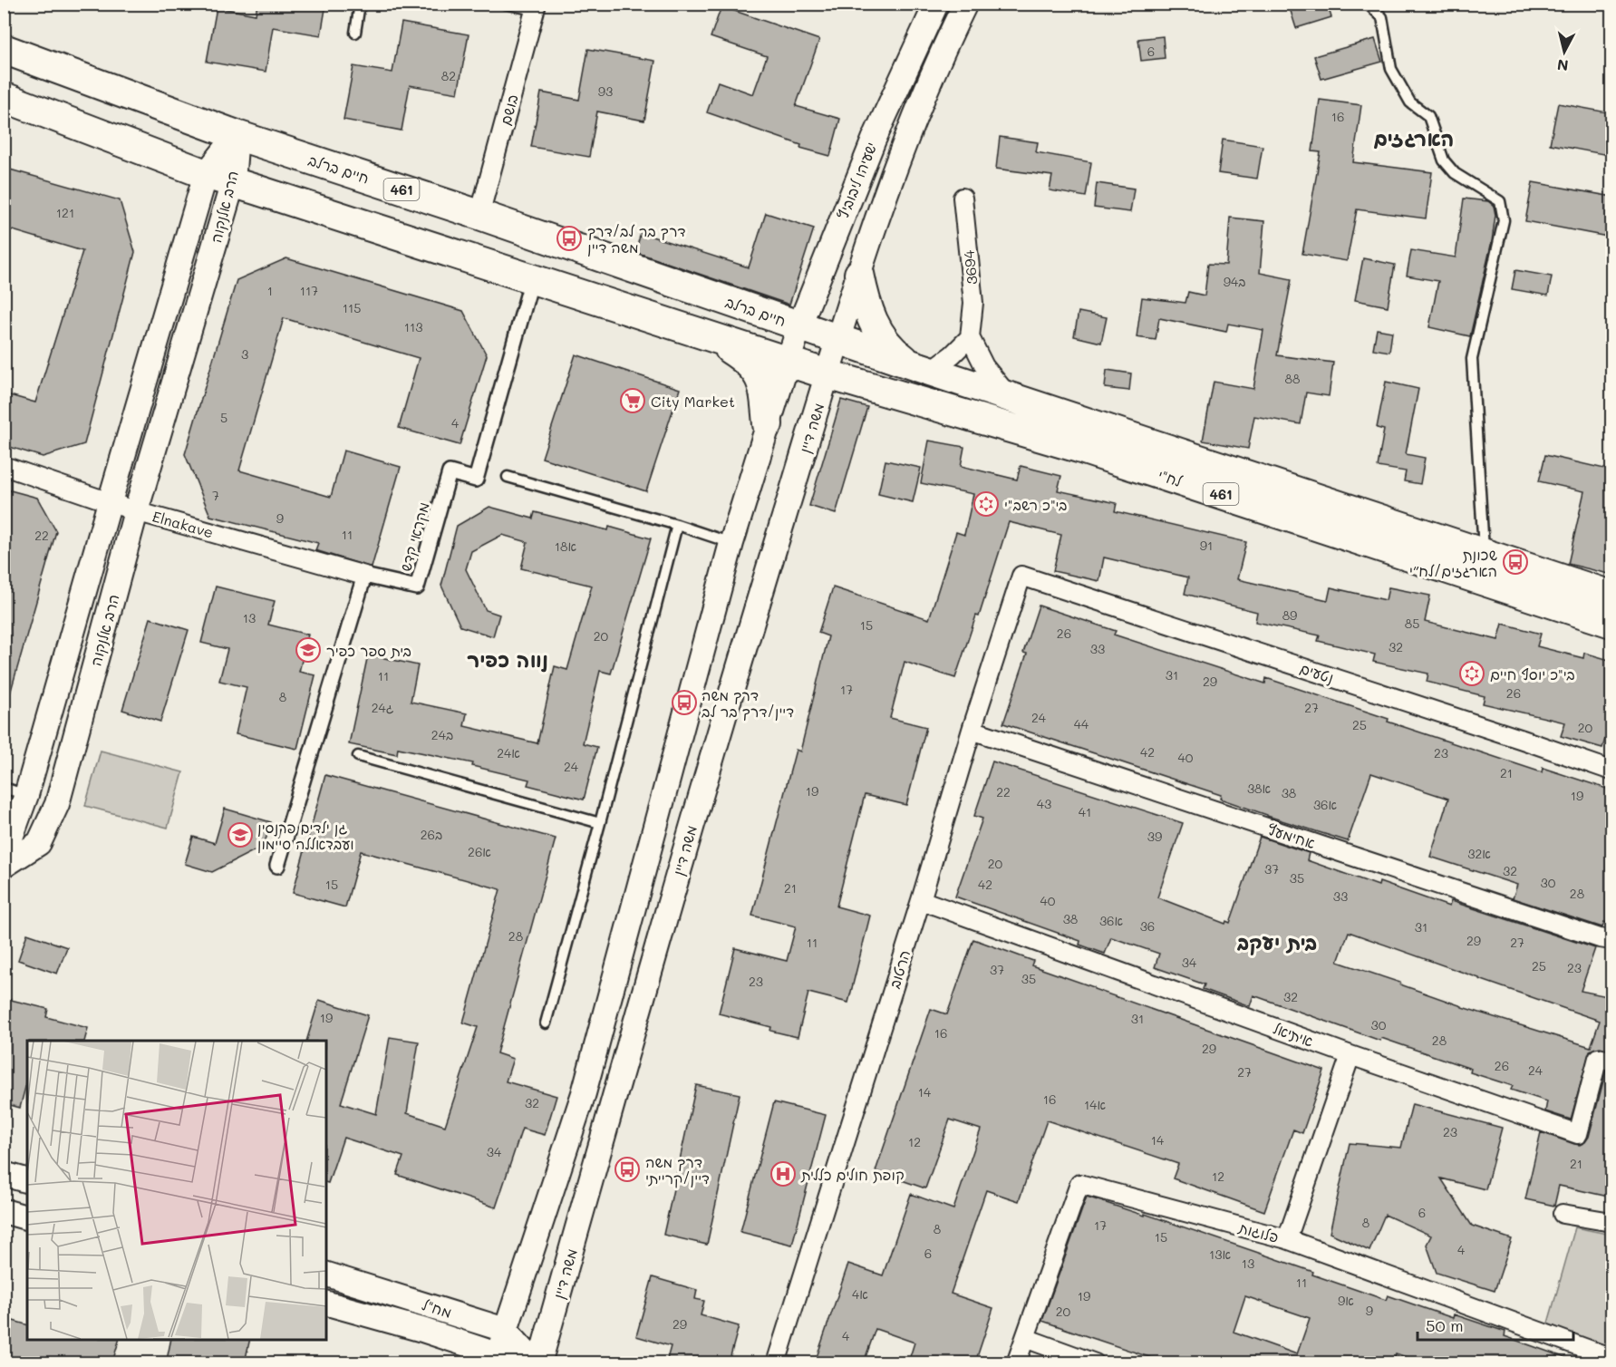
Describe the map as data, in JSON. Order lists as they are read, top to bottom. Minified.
{"streets":{"main road":["חיים ברלב","461","לח\"י"],"street":["בושם","ישעיהו ליבוביץ","הרב אלנקוה","3694","משה דיין","Elnakave","מקראי קדש","נטעים","אחימעץ","הרטוב","איתיאל","פלוגות","מח\"ל"]},"crossings":[["בושם","חיים ברלב"],["חיים ברלב","ישעיהו ליבוביץ"],["חיים ברלב","הרב אלנקוה"],["חיים ברלב","לח\"י"],["ישעיהו ליבוביץ","461"],["ישעיהו ליבוביץ","משה דיין"],["ישעיהו ליבוביץ","לח\"י"],["461","הרב אלנקוה"],["461","לח\"י"],["461","מקראי קדש"],["הרב אלנקוה","Elnakave"],["משה דיין","לח\"י"],["משה דיין","מח\"ל"],["Elnakave","מקראי קדש"],["נטעים","הרטוב"],["אחימעץ","הרטוב"],["הרטוב","איתיאל"]],"districts":["הארגזים","נווה כפיר","בית יעקב"],"places":{"bus stop":["דרך בר לב/דרך משה דיין","שכונת הארגזים/לח״י","דרך משה דיין/דרך בר לב","דרך משה דיין/קרייתי"],"supermarket":["City Market"],"synagogue":["בי\"כ רשב\"י","בי\"כ יוסף חיים"],"school or university":["בית ספר כפיר","גן ילדים פרנסין ועבדאללה סיימון"],"hospital":["קופת חולים כללית"]},"house_numbers":["6","82","93","16","121","94ב","1","117","115","113","3","88","5","4","7","9","11","22","91","18א","89","13","85","15","26","20","32","33","31","11","29","17","26","8","24ג","27","24","44","25","20","24ב","42","24א","23","40","24","21","38א","19","22","38","19","43","36א","41","26ב","39","26א","32א","20","37","32","35","30","15","42","21","28","33","40","38","36א","36","31","28","29","11","27","34","25","23","37","35","23","32","19","31","30","16","28","29","26","24","27","14","16","32","14א","23","14","12","34","21","12","6","8","17","8","15","4","6","13א","13","11","4א","19","9א","9","20","29","4"],"scale_bar":"50 m","north":"bottom"}
